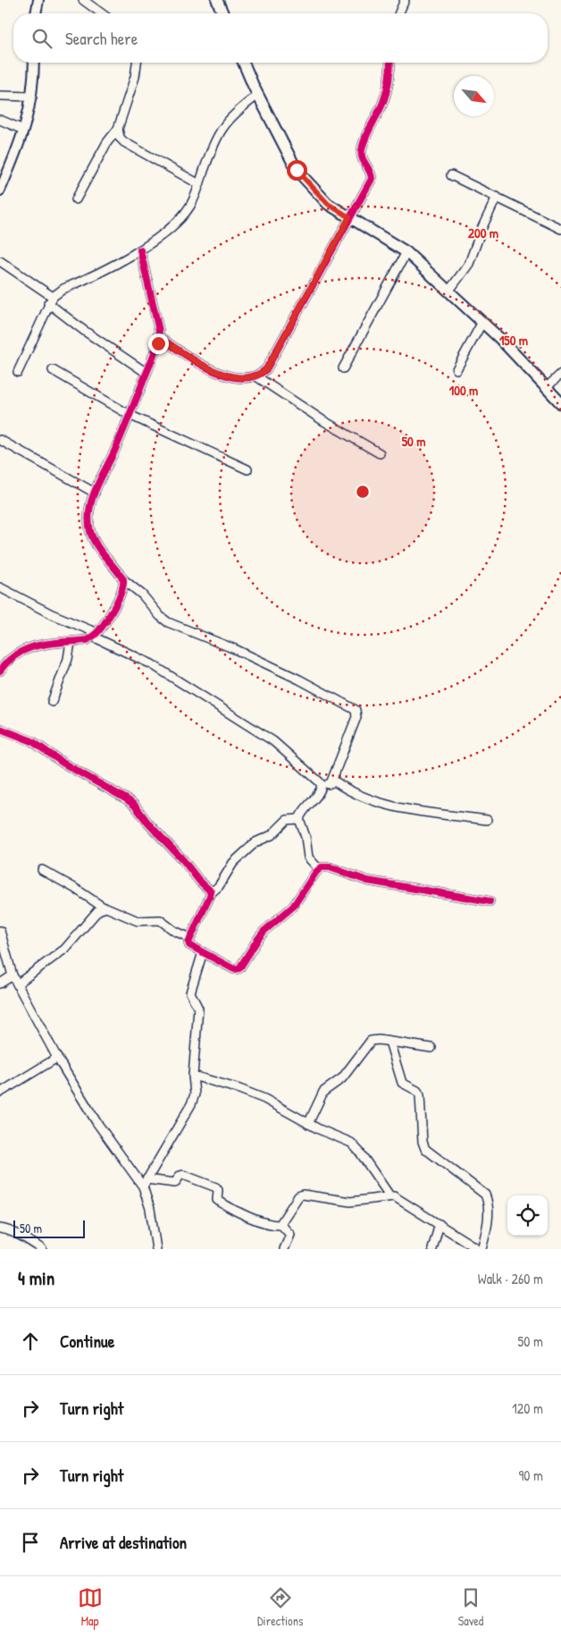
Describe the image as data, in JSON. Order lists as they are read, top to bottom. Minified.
{"scale_bar":"50 m","north":"bottom right","page":{"search":"Search here","scale":"50 m","heading":["4 min","Walk · 260 m"],"list":[["Continue","50 m"],["Turn right","120 m"],["Turn right","90 m"],"Arrive at destination"],"nav":["Map","Directions","Saved"]},"rings":["200 m","150 m","100 m","50 m"]}
